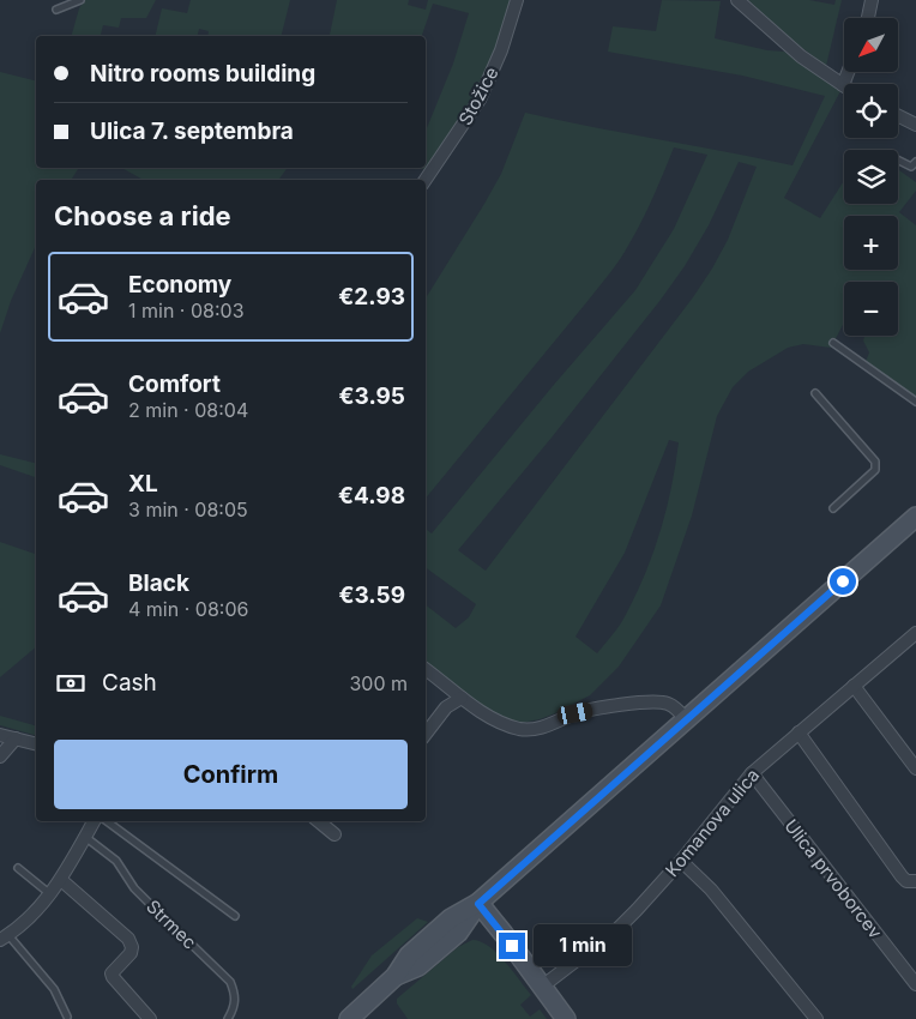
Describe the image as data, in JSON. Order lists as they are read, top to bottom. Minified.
{"streets":{"street":["Stožice","Komanova ulica","Ulica prvoborcev"],"lane":["Strmec"]},"crossings":[["Komanova ulica","Ulica prvoborcev"]],"north":"bottom left","page":{"map_buttons":["+","−"],"banner":["Nitro rooms building","Ulica 7. septembra"],"heading":"Choose a ride","list":[{"name":"Economy","note":"1 min · 08:03","value":"€2.93"},{"name":"Comfort","note":"2 min · 08:04","value":"€3.95"},{"name":"XL","note":"3 min · 08:05","value":"€4.98"},{"name":"Black","note":"4 min · 08:06","value":"€3.59"}],"pay":["Cash","300 m"],"buttons":"Confirm","bubble":"1 min"}}
